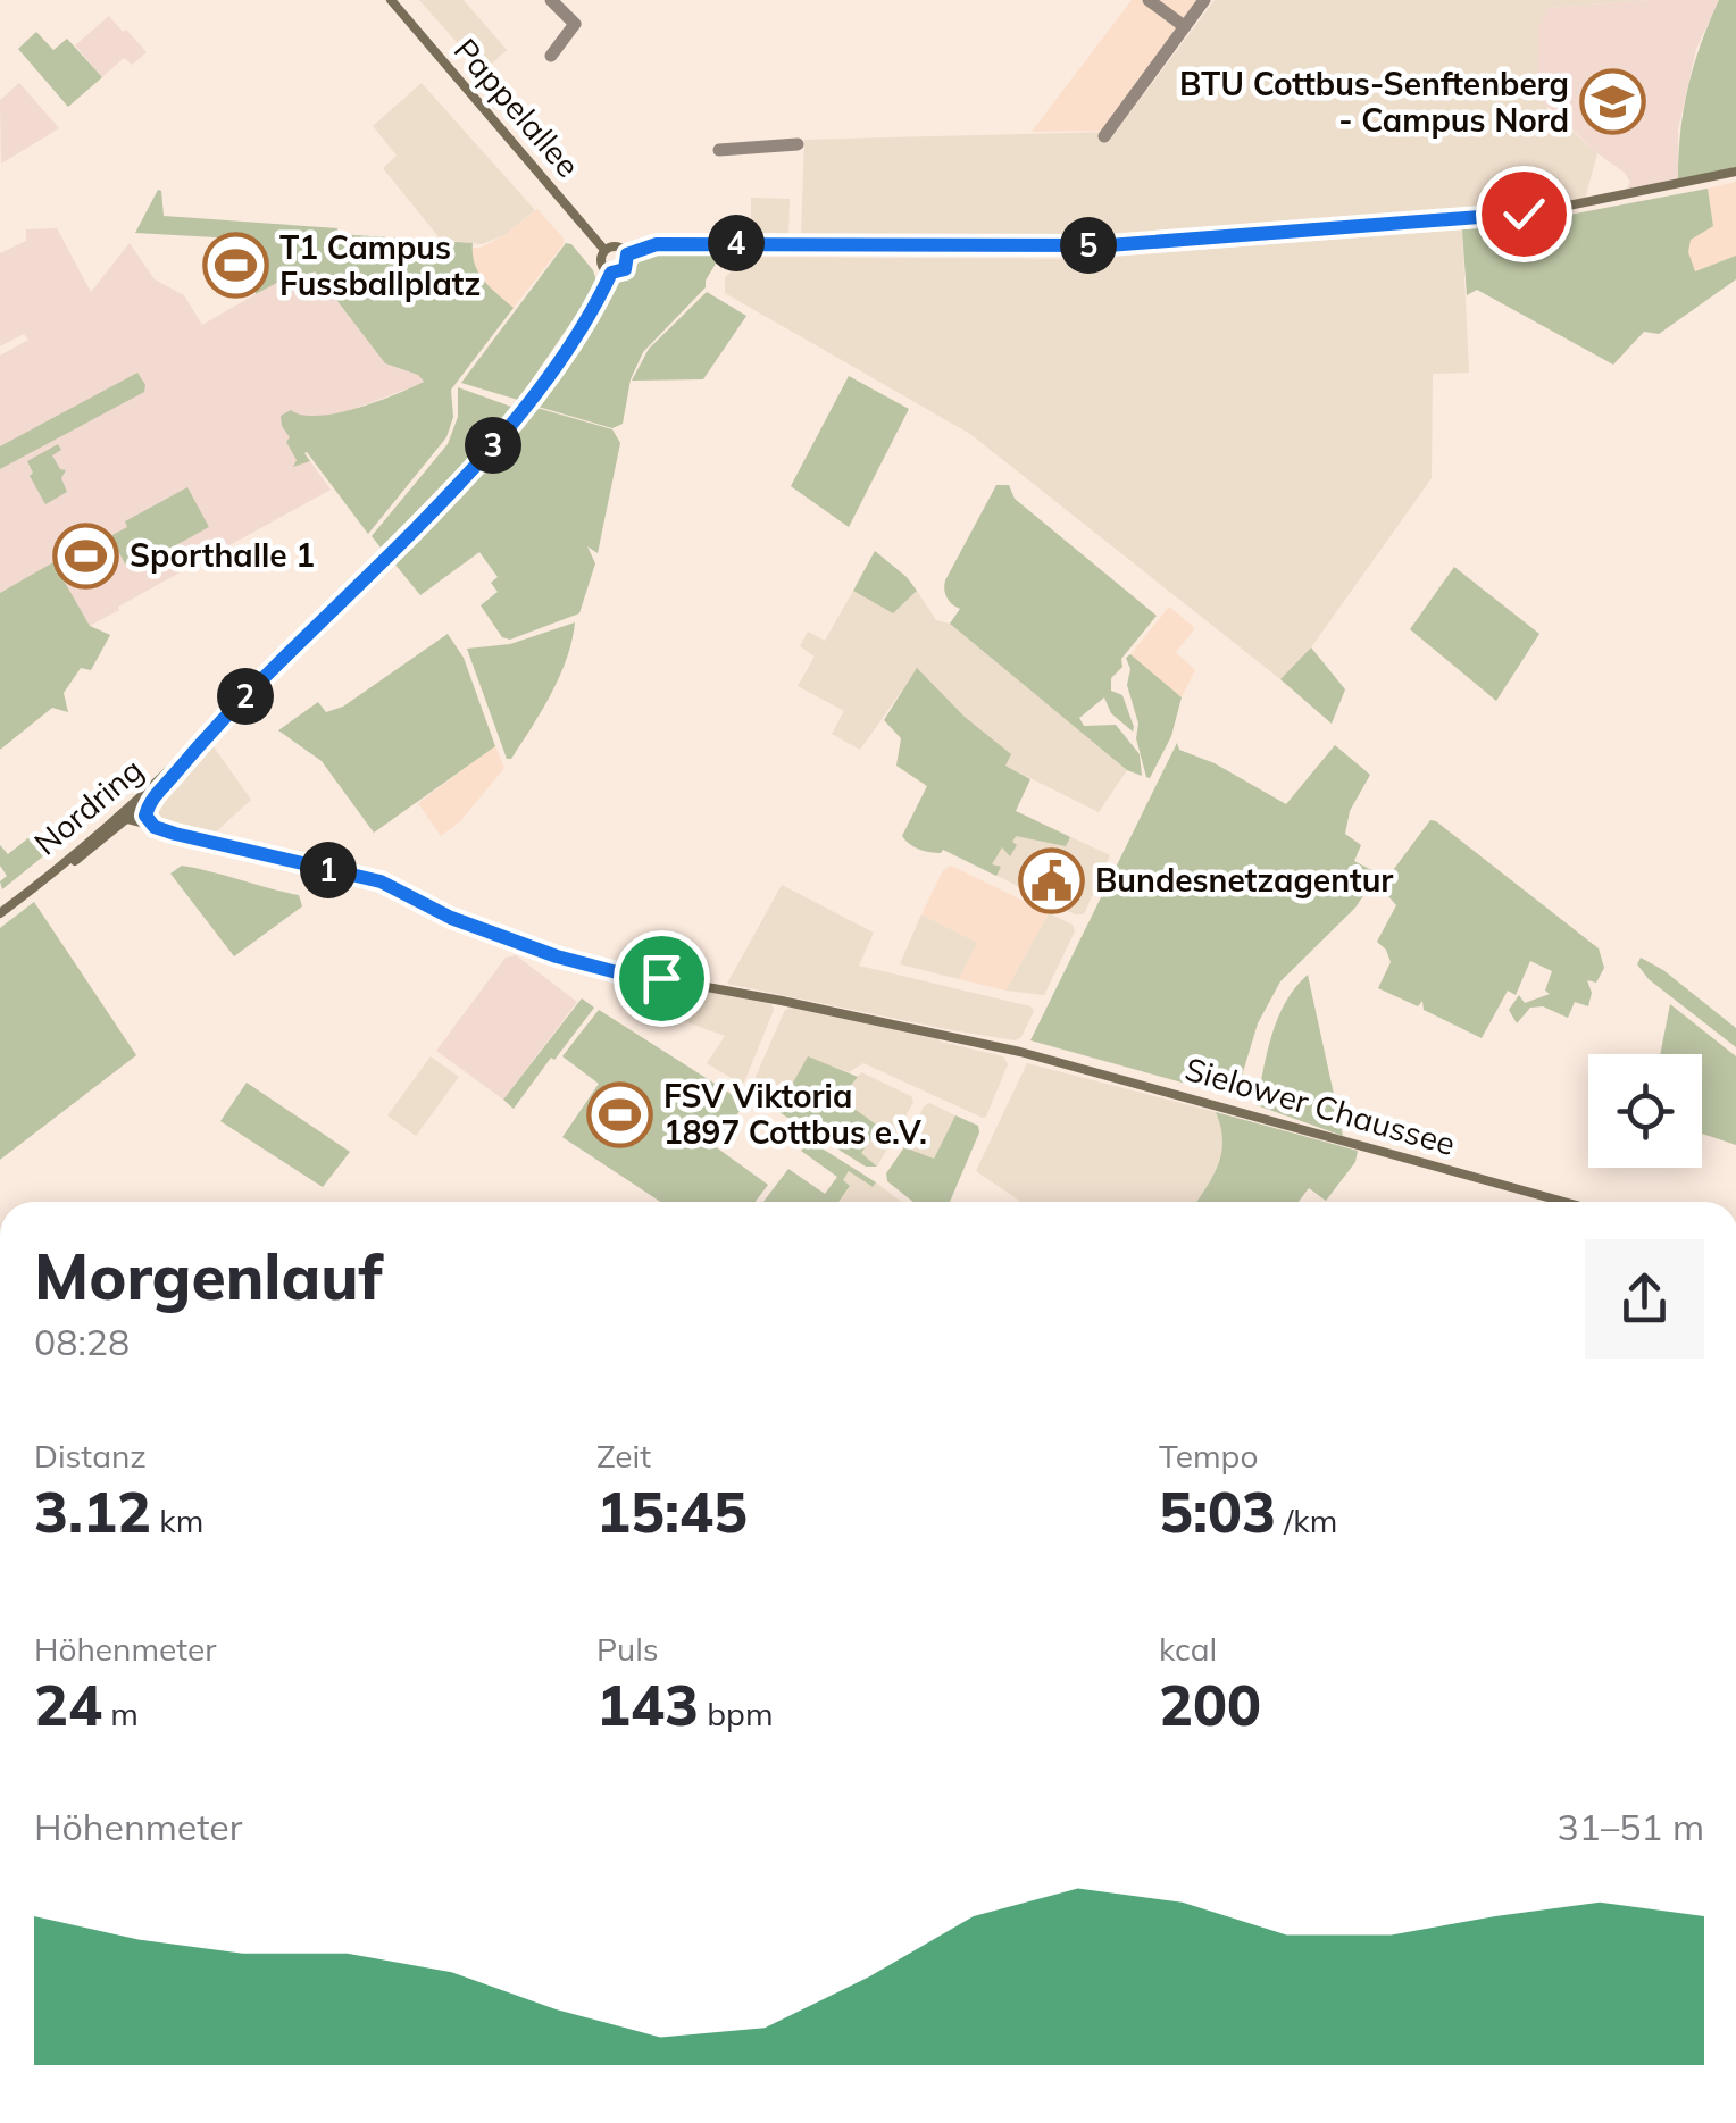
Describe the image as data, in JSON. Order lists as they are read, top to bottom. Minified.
{"streets":{"main road":["Pappelallee","Nordring","Sielower Chaussee"]},"crossings":[["Pappelallee","Nordring"],["Nordring","Sielower Chaussee"]],"places":{"school or university":["BTU Cottbus-Senftenberg - Campus Nord"],"sports":["T1 Campus Fussballplatz","Sporthalle 1","FSV Viktoria 1897 Cottbus e.V."],"public building":["Bundesnetzagentur"]},"page":{"pins":["4","5","3","2","1"],"heading":["Morgenlauf","08:28"],"stats":[["Distanz","3.12 km"],["Zeit","15:45"],["Tempo","5:03 /km"],["Höhenmeter","24 m"],["Puls","143 bpm"],["kcal","200"]],"chart":["Höhenmeter","31–51 m"]}}
